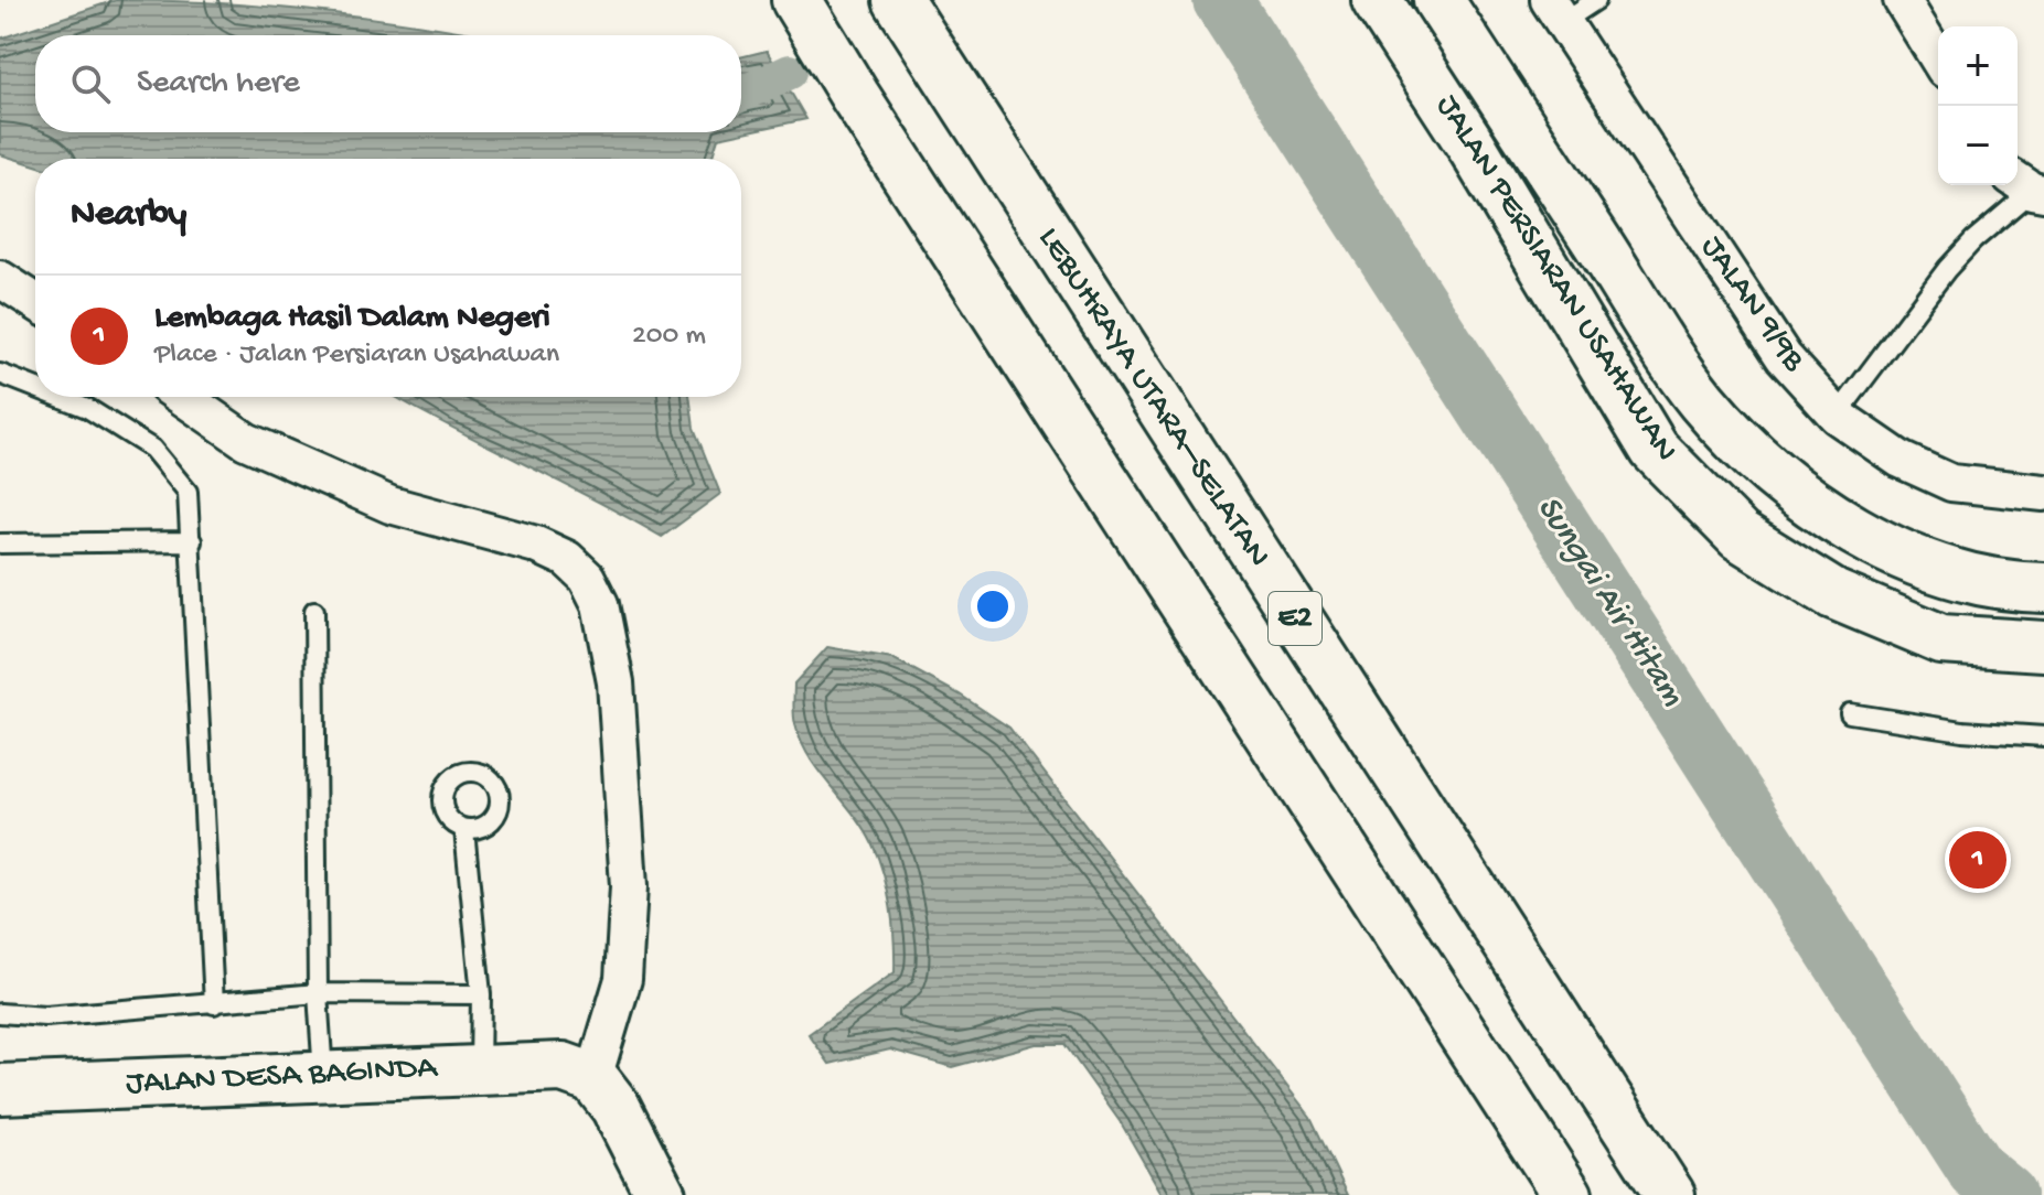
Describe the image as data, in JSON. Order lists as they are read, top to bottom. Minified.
{"streets":{"main road":["JALAN PERSIARAN USAHAWAN","LEBUHRAYA UTARA–SELATAN","E2","JALAN DESA BAGINDA"],"street":["JALAN 9/9B"]},"water":["Sungai Air Hitam"],"page":{"map_buttons":["+","−"],"search":"Search here","heading":"Nearby","list":[{"mark":"1","name":"Lembaga Hasil Dalam Negeri","note":"Place · Jalan Persiaran Usahawan","value":"200 m"}],"pins":"1"}}
